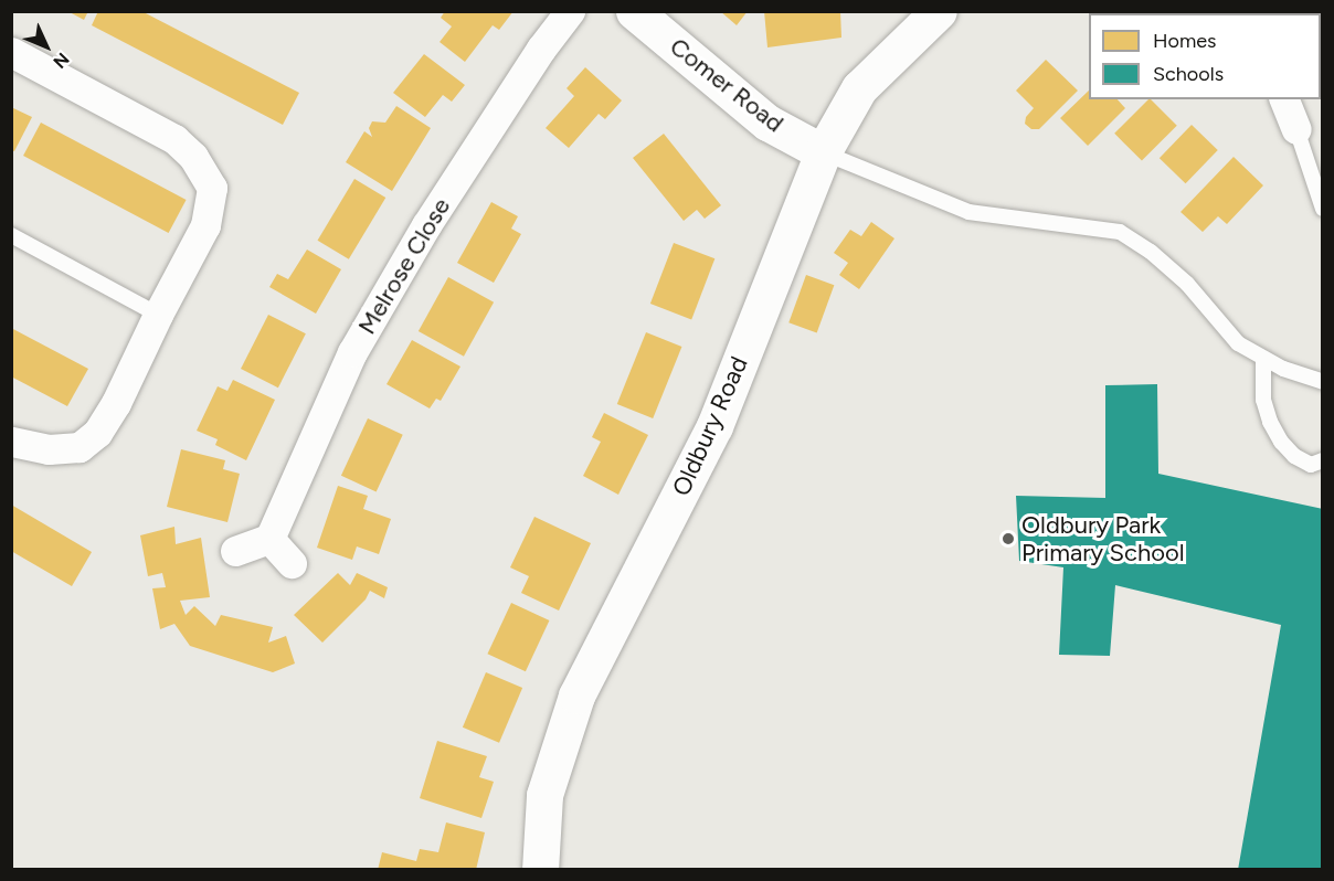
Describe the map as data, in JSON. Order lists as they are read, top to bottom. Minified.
{"streets":{"street":["Comer Road","Melrose Close","Oldbury Road"]},"crossings":[["Comer Road","Oldbury Road"]],"places":["Oldbury Park Primary School"],"legend":["Homes","Schools"],"north":"bottom right"}
